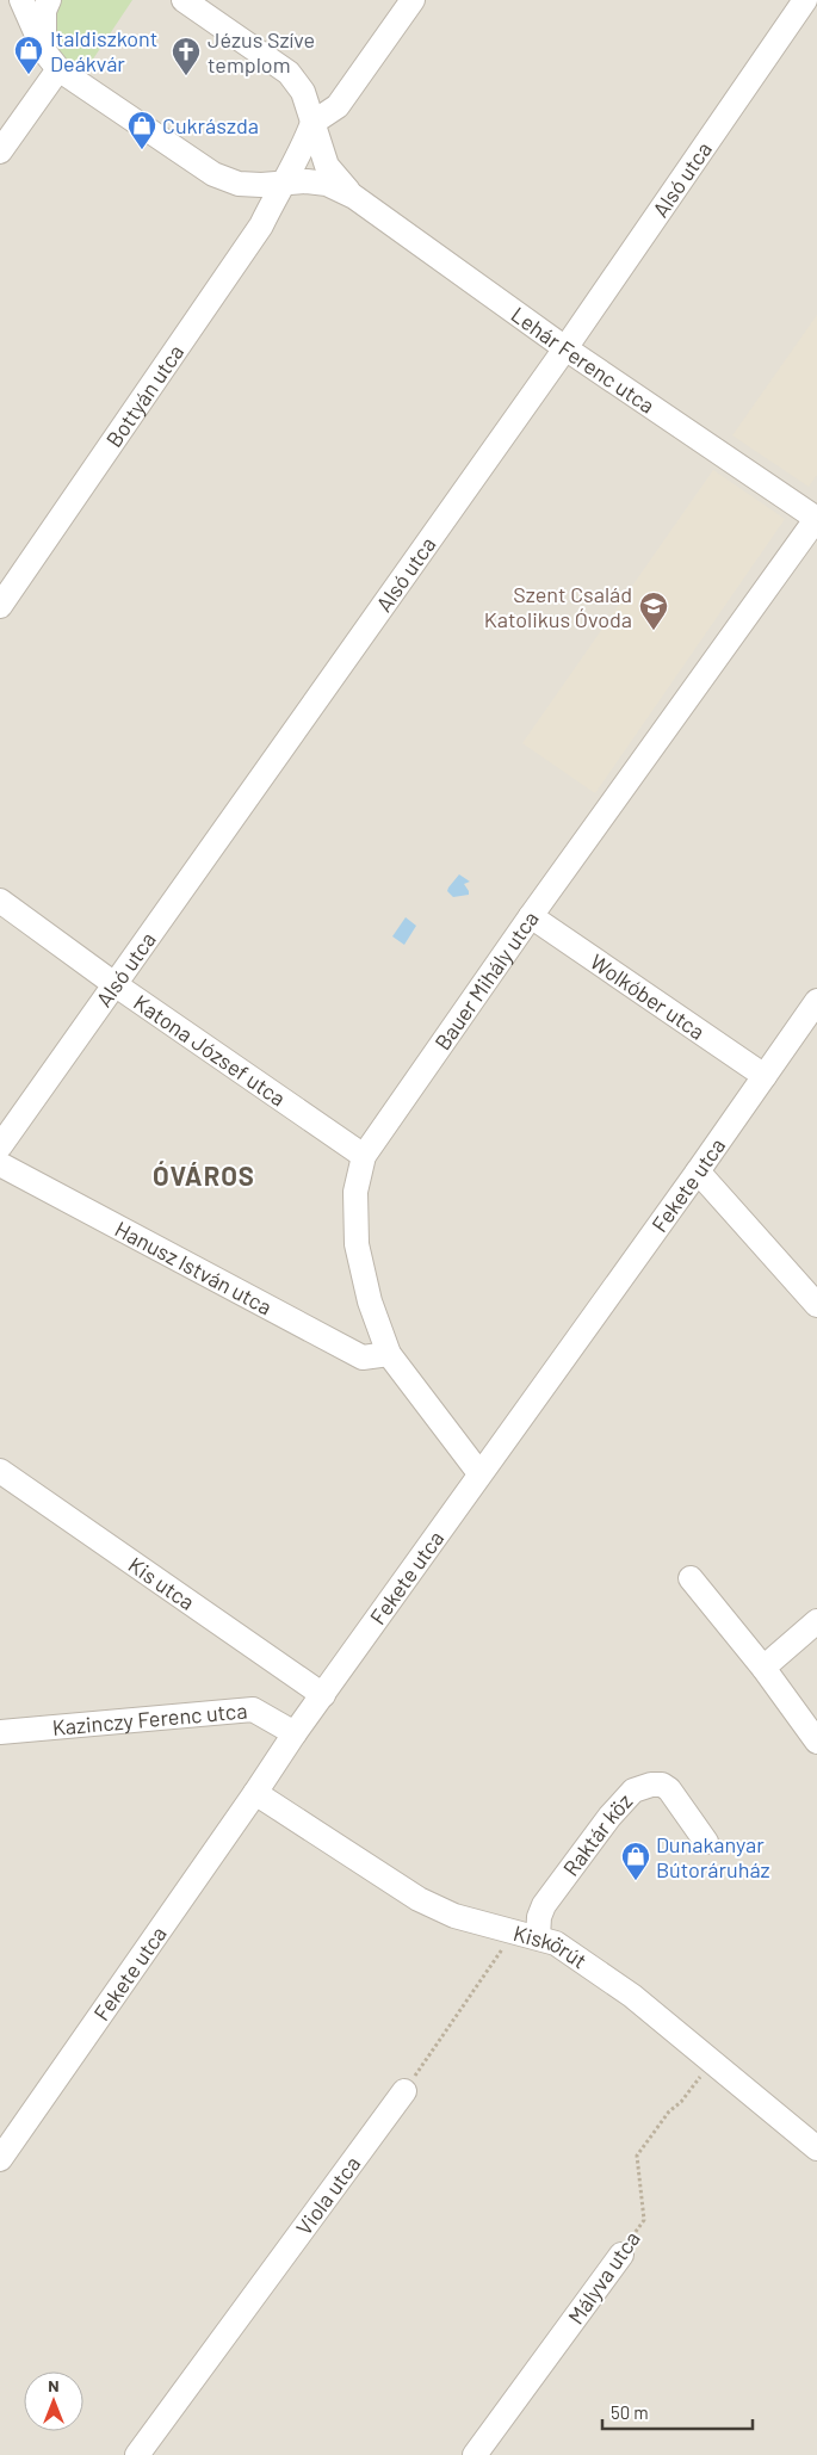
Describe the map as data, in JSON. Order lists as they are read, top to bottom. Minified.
{"streets":{"street":["Alsó utca","Lehár Ferenc utca","Bottyán utca","Bauer Mihály utca","Wolkóber utca","Katona József utca","Fekete utca","Hanusz István utca","Kis utca","Kazinczy Ferenc utca","Raktár köz","Kiskörút","Viola utca","Mályva utca"]},"crossings":[["Alsó utca","Lehár Ferenc utca"],["Alsó utca","Katona József utca"],["Lehár Ferenc utca","Bauer Mihály utca"],["Bauer Mihály utca","Wolkóber utca"],["Bauer Mihály utca","Katona József utca"],["Bauer Mihály utca","Fekete utca"],["Bauer Mihály utca","Hanusz István utca"],["Wolkóber utca","Fekete utca"],["Fekete utca","Kis utca"],["Fekete utca","Kazinczy Ferenc utca"],["Fekete utca","Kiskörút"],["Raktár köz","Kiskörút"],["Kiskörút","Mályva utca"]],"districts":["ÓVÁROS"],"places":{"shop":["Italdiszkont Deákvár","Cukrászda","Dunakanyar Bútoráruház"],"church":["Jézus Szíve templom"],"school or university":["Szent Család Katolikus Óvoda"]},"scale_bar":"50 m","north":"top"}
